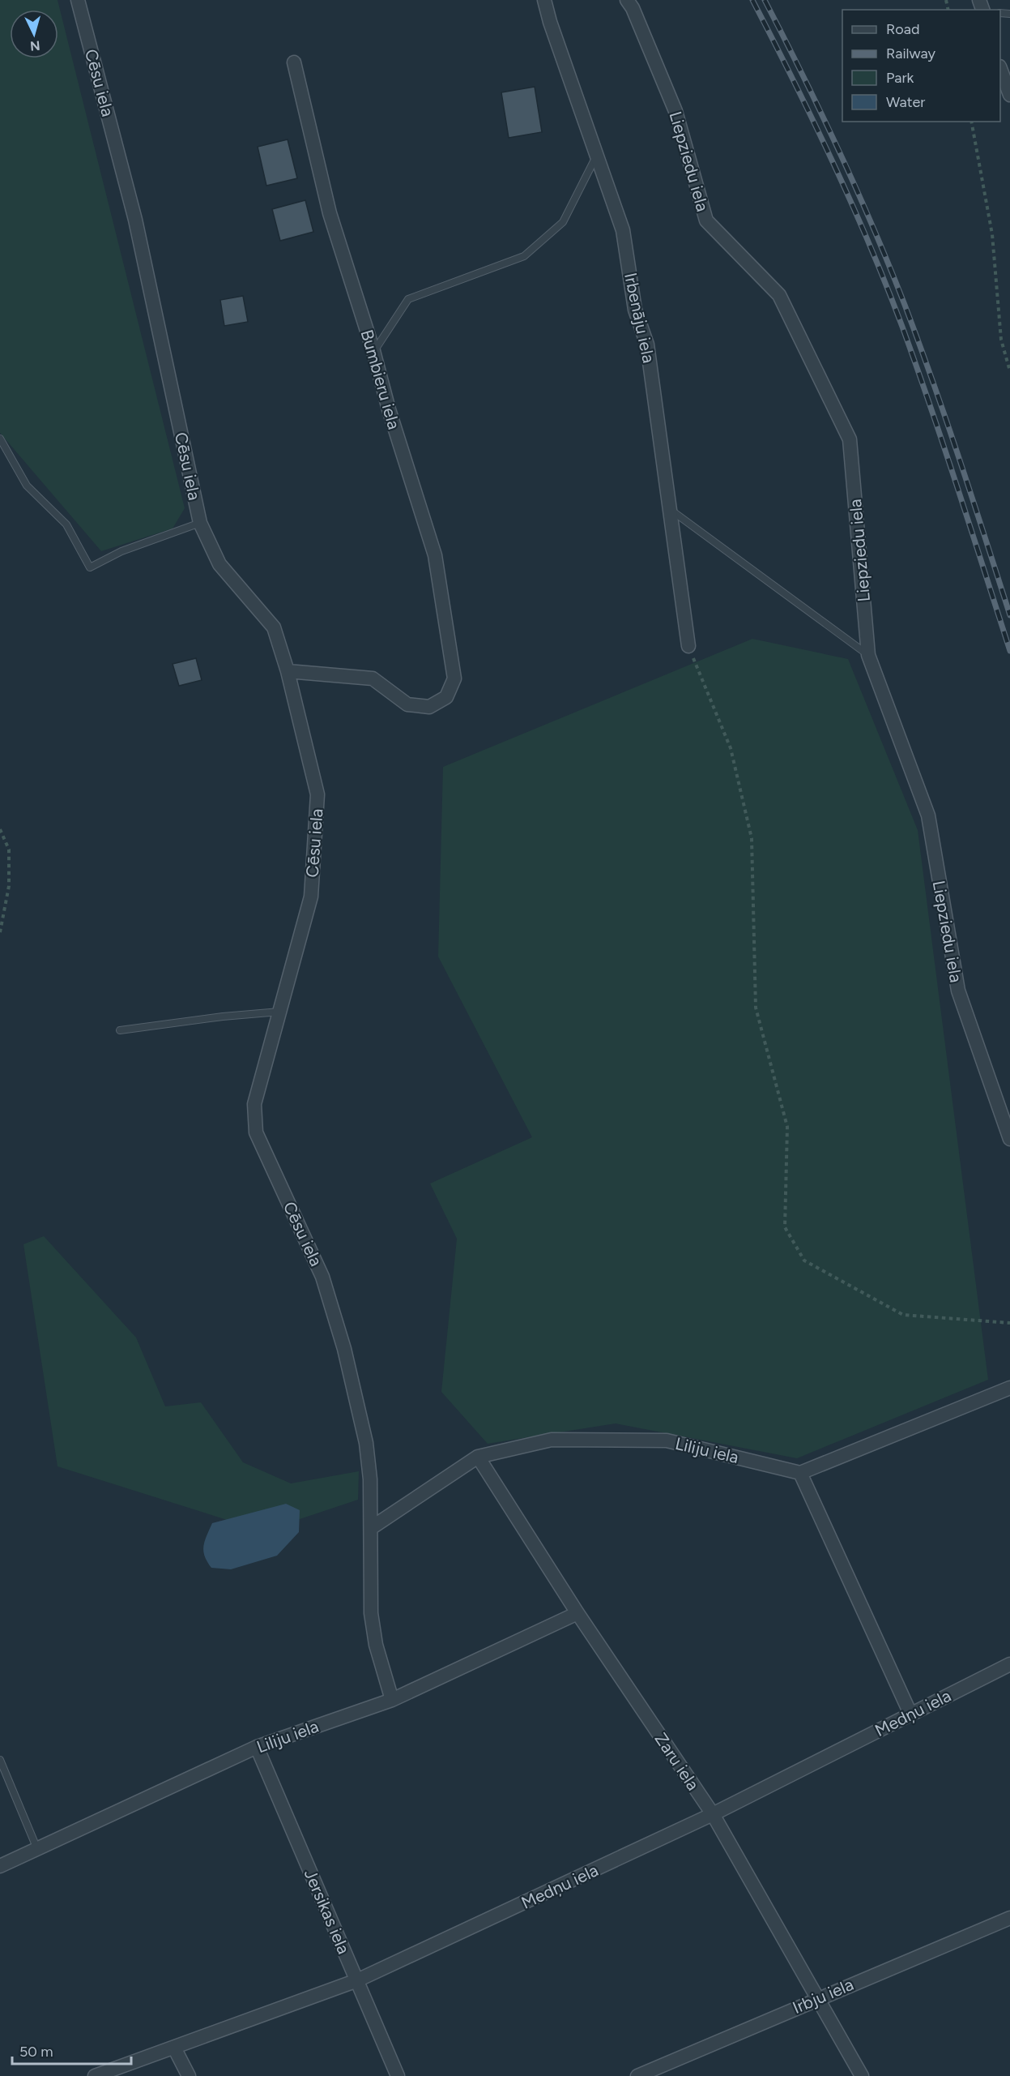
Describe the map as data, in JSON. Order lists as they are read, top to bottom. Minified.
{"streets":{"street":["Cēsu iela","Liepziedu iela","Irbenāju iela","Bumbieru iela","Liliju iela","Medņu iela","Zaru iela","Jersikas iela","Irbju iela"]},"crossings":[["Cēsu iela","Bumbieru iela"],["Cēsu iela","Liliju iela"],["Liliju iela","Zaru iela"],["Liliju iela","Jersikas iela"],["Medņu iela","Zaru iela"],["Medņu iela","Jersikas iela"],["Zaru iela","Irbju iela"]],"legend":["Road","Railway","Park","Water"],"scale_bar":"50 m","north":"bottom"}
